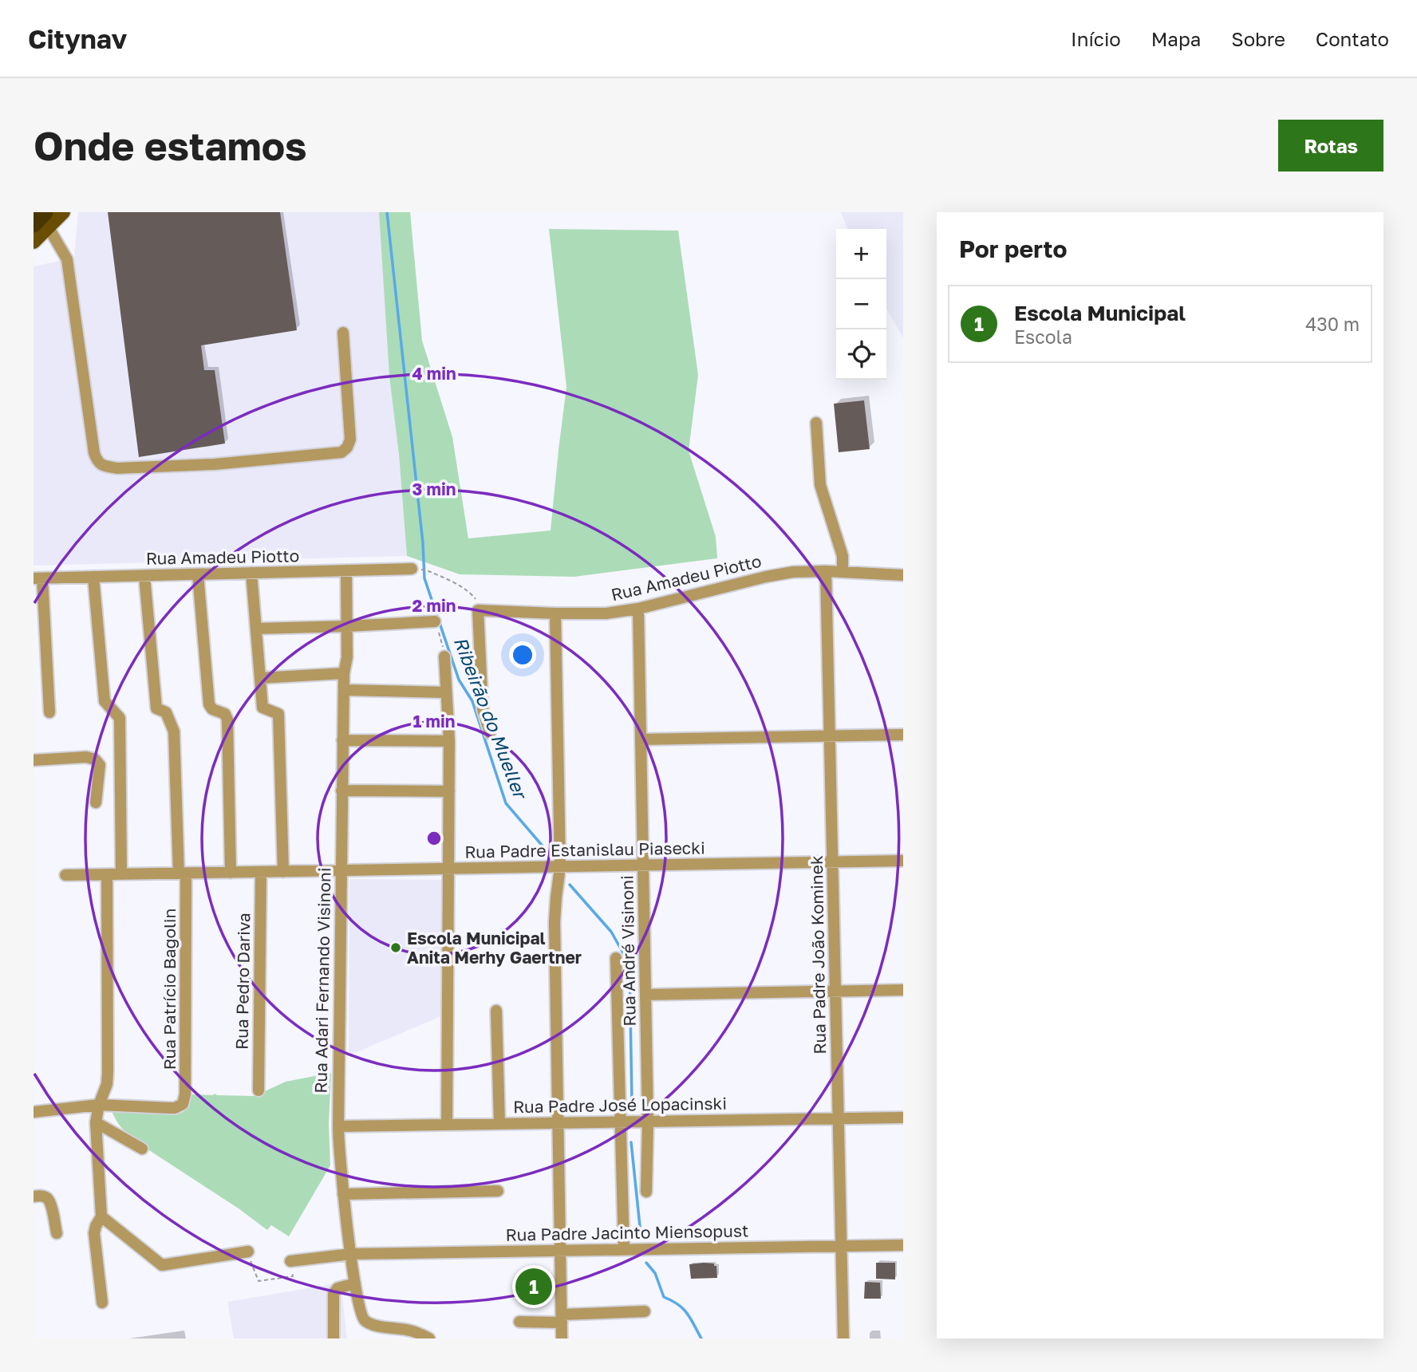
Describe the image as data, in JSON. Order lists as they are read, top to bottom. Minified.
{"streets":{"street":["Rua Amadeu Piotto","Rua Padre Estanislau Piasecki","Rua André Visinoni","Rua Padre João Kominek","Rua Adari Fernando Visinoni","Rua Pedro Dariva","Rua Patrício Bagolin","Rua Padre José Lopacinski","Rua Padre Jacinto Miensopust"]},"crossings":[["Rua Amadeu Piotto","Rua André Visinoni"],["Rua Amadeu Piotto","Rua Padre João Kominek"],["Rua Amadeu Piotto","Rua Adari Fernando Visinoni"],["Rua Amadeu Piotto","Rua Patrício Bagolin"],["Rua Padre Estanislau Piasecki","Rua André Visinoni"],["Rua Padre Estanislau Piasecki","Rua Padre João Kominek"],["Rua Padre Estanislau Piasecki","Rua Adari Fernando Visinoni"],["Rua Padre Estanislau Piasecki","Rua Pedro Dariva"],["Rua Padre Estanislau Piasecki","Rua Patrício Bagolin"],["Rua André Visinoni","Rua Padre José Lopacinski"],["Rua Padre João Kominek","Rua Padre José Lopacinski"],["Rua Padre João Kominek","Rua Padre Jacinto Miensopust"],["Rua Adari Fernando Visinoni","Rua Padre José Lopacinski"],["Rua Adari Fernando Visinoni","Rua Padre Jacinto Miensopust"]],"water":["Ribeirão do Mueller"],"places":["Escola Municipal Anita Merhy Gaertner"],"page":{"header":"Citynav","nav":["Início","Mapa","Sobre","Contato"],"buttons":"Rotas","title":"Onde estamos","heading":"Por perto","map_buttons":["+","−"],"list":[{"mark":"1","name":"Escola Municipal","note":"Escola","value":"430 m"}],"pins":"1"},"rings":["4 min","3 min","2 min","1 min"]}
